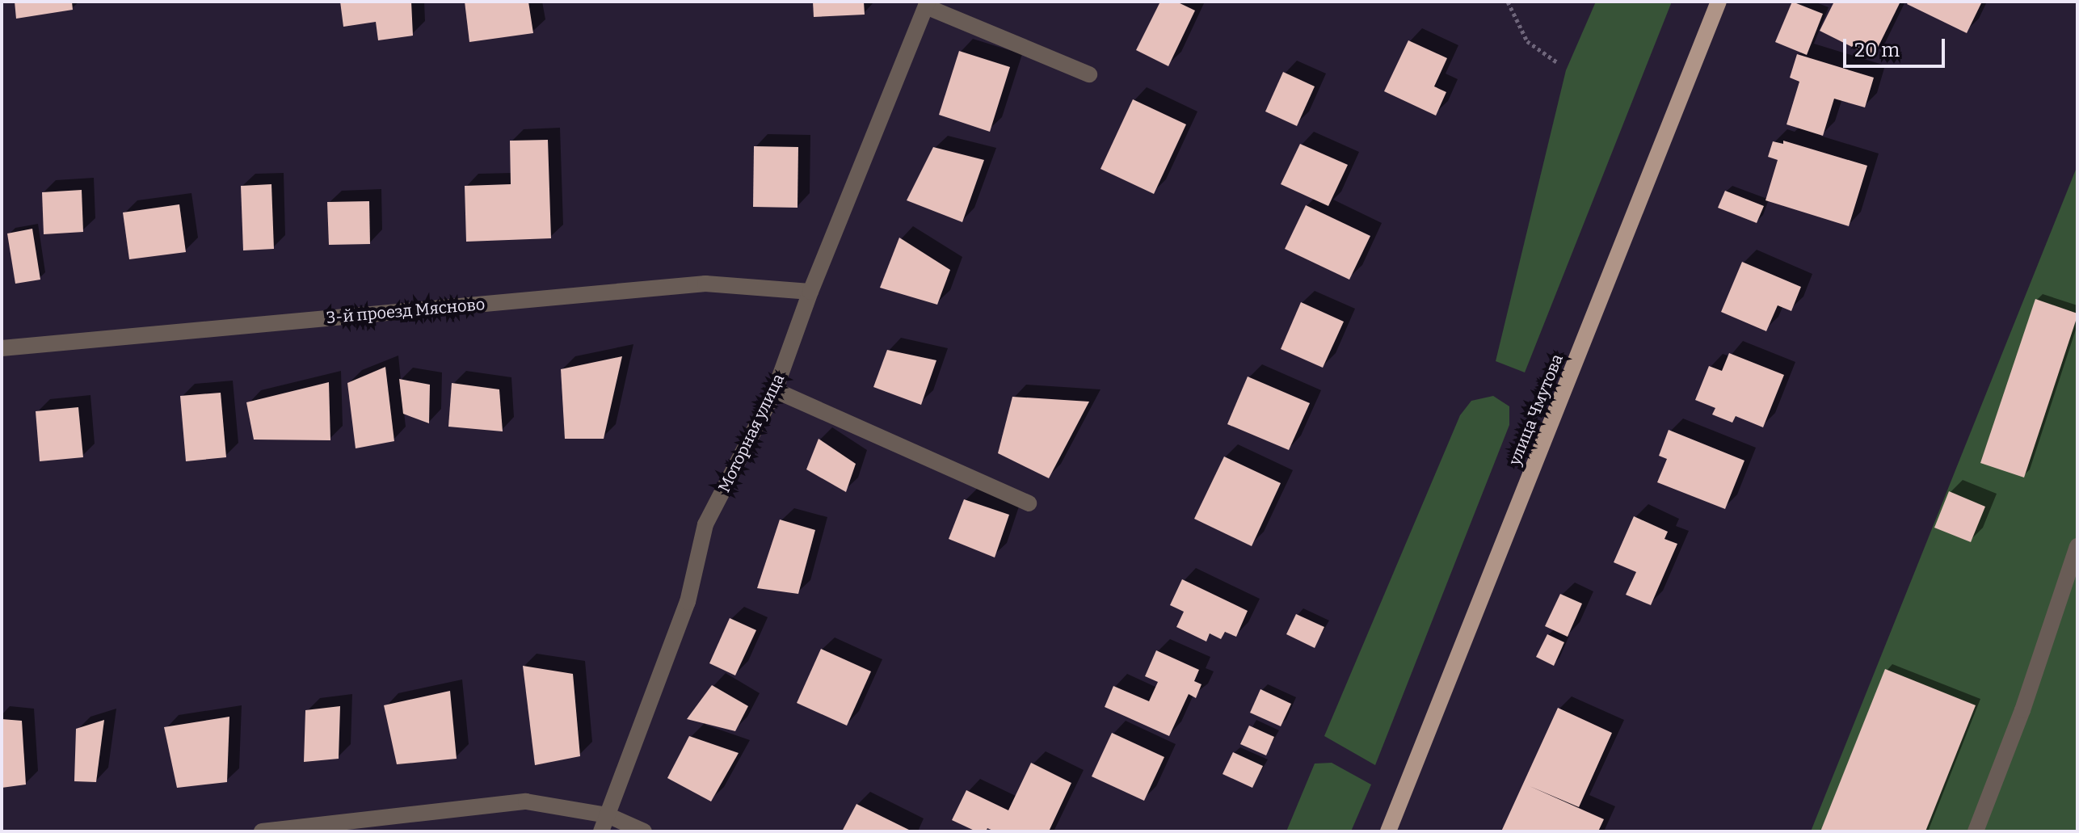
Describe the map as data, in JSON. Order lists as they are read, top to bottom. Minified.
{"streets":{"main road":["улица Чмутова"],"street":["3-й проезд Мясново","Моторная улица"]},"crossings":[["3-й проезд Мясново","Моторная улица"]],"scale_bar":"20 m"}
